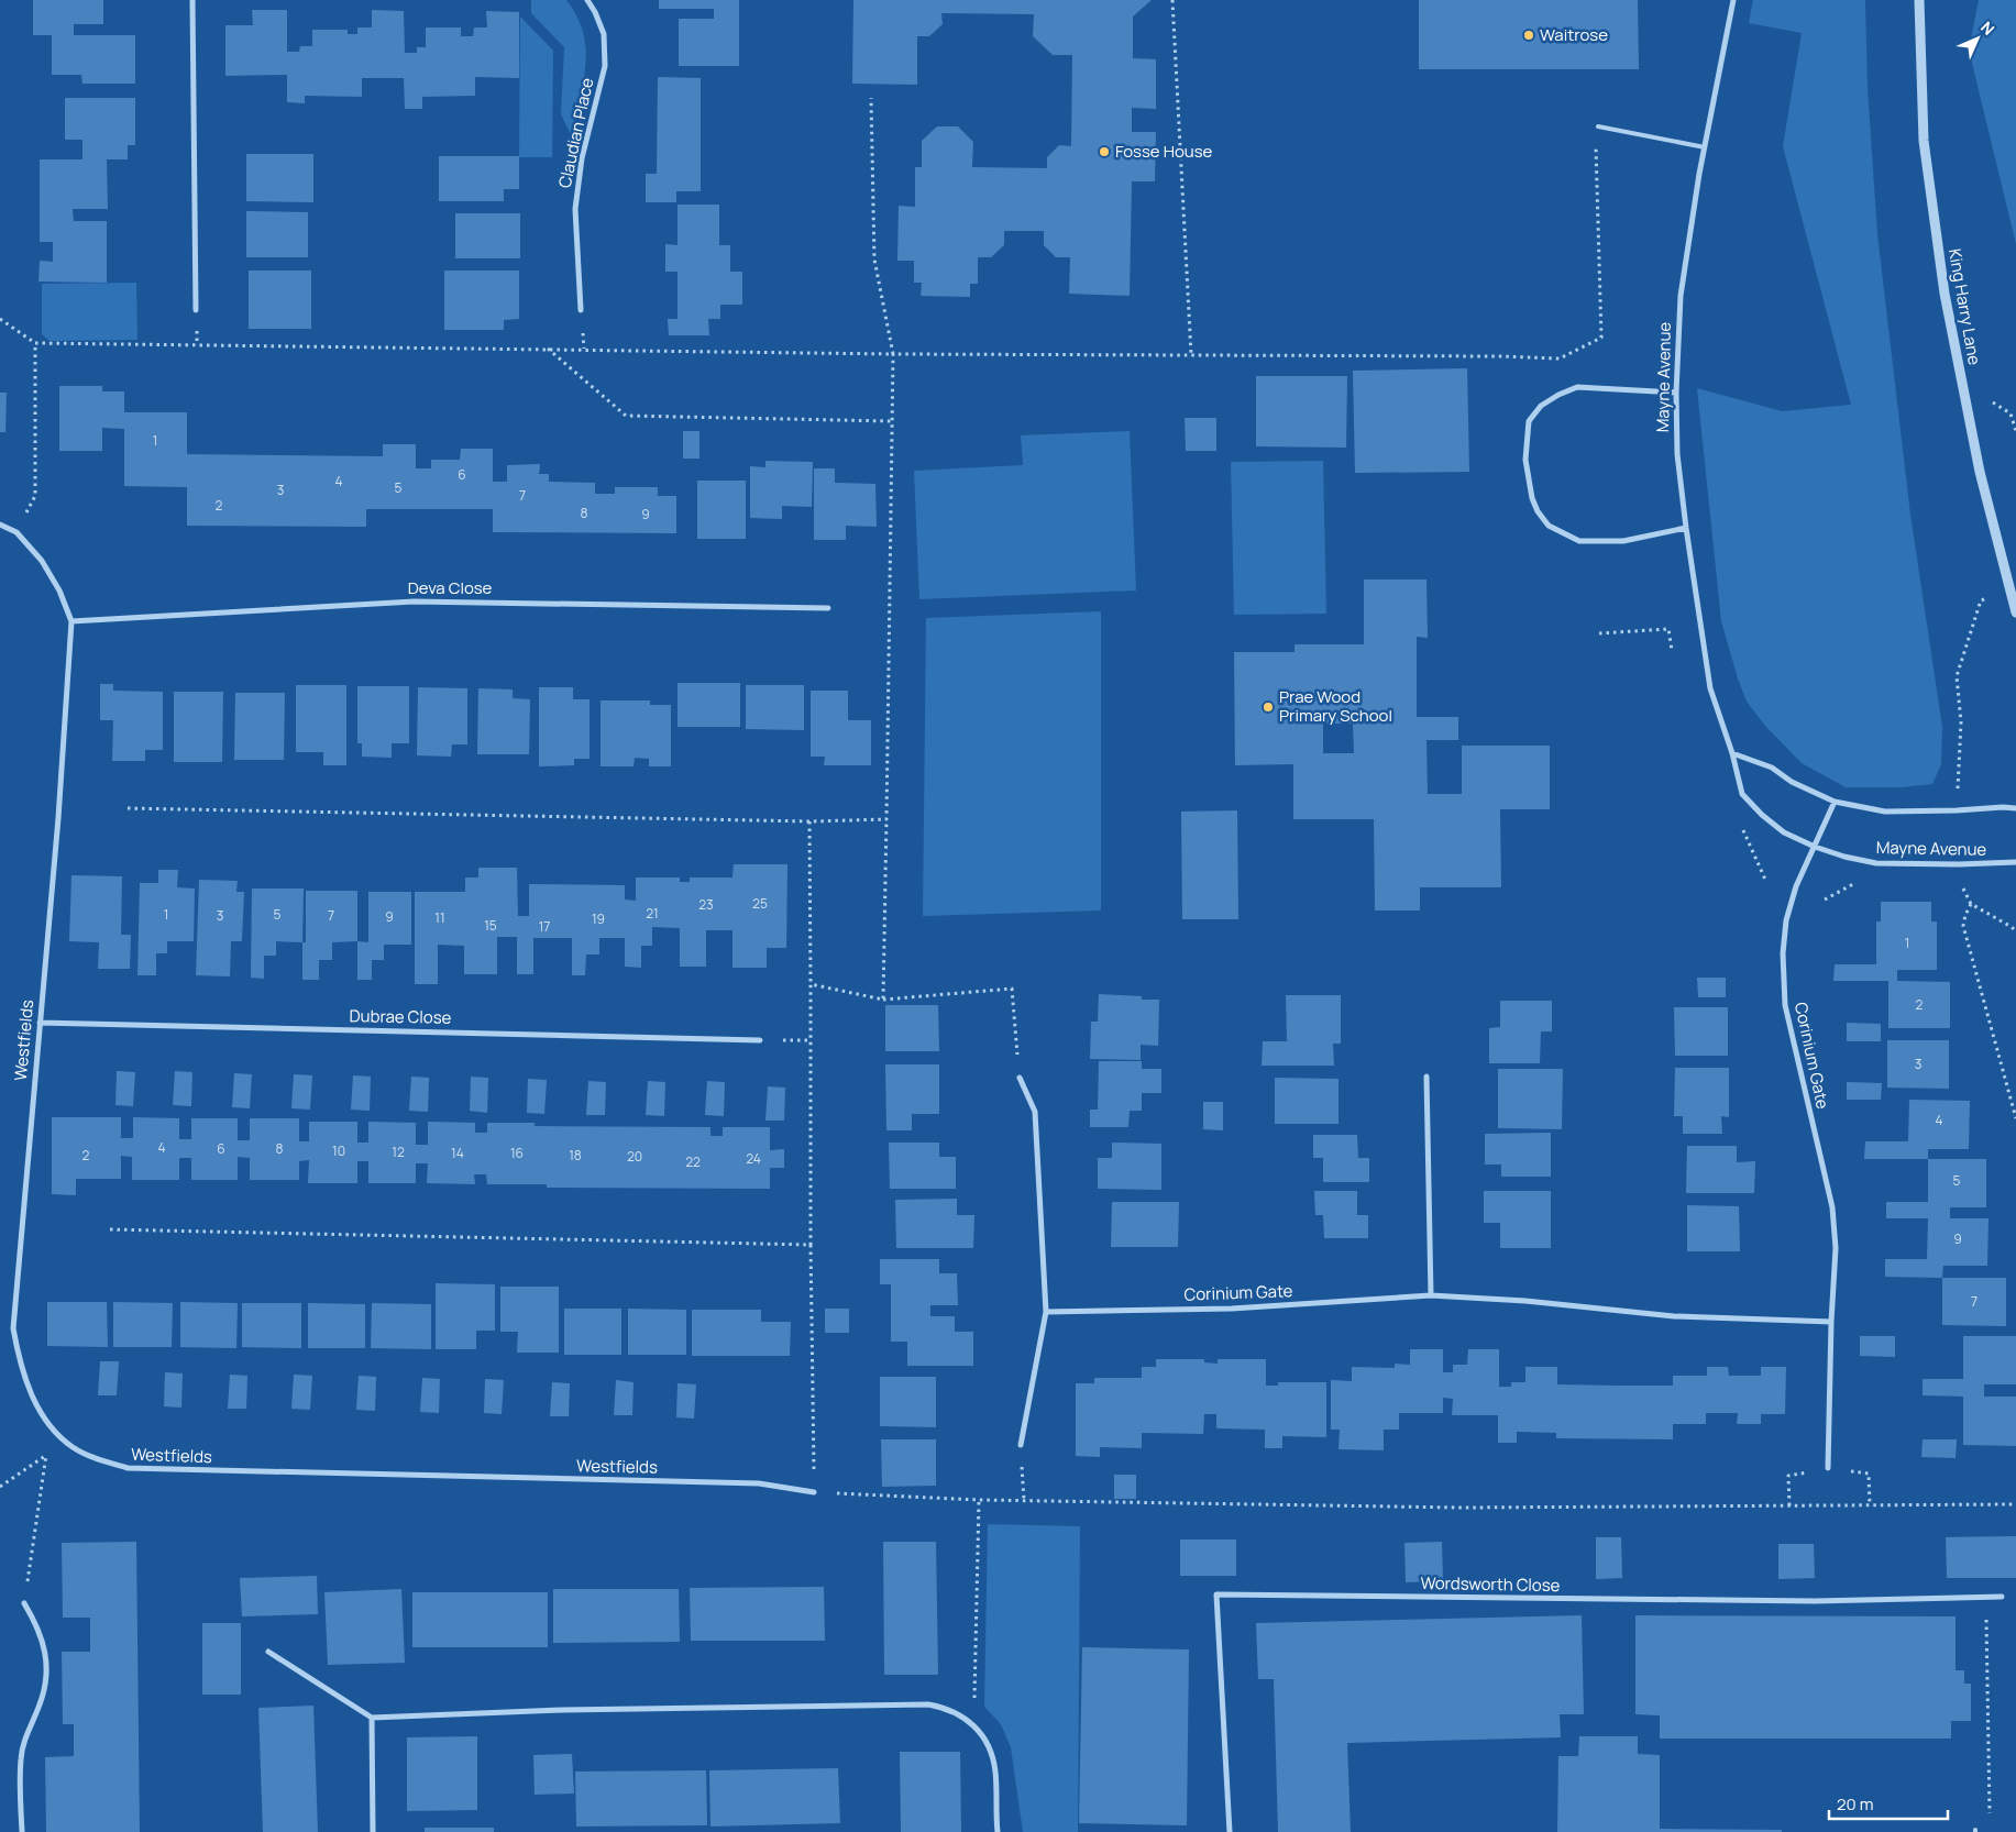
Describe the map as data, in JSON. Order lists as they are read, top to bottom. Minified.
{"streets":{"street":["Claudian Place","King Harry Lane","Mayne Avenue","Deva Close","Dubrae Close","Westfields","Corinium Gate","Wordsworth Close"]},"crossings":[["Mayne Avenue","Corinium Gate"],["Deva Close","Westfields"],["Dubrae Close","Westfields"]],"places":["Waitrose","Fosse House","Prae Wood Primary School"],"house_numbers":["1","6","4","5","3","7","2","8","9","25","23","21","1","5","3","7","9","11","19","15","17","1","2","3","4","4","6","8","10","12","14","16","2","18","20","24","22","5","9","7"],"scale_bar":"20 m","north":"top right"}
